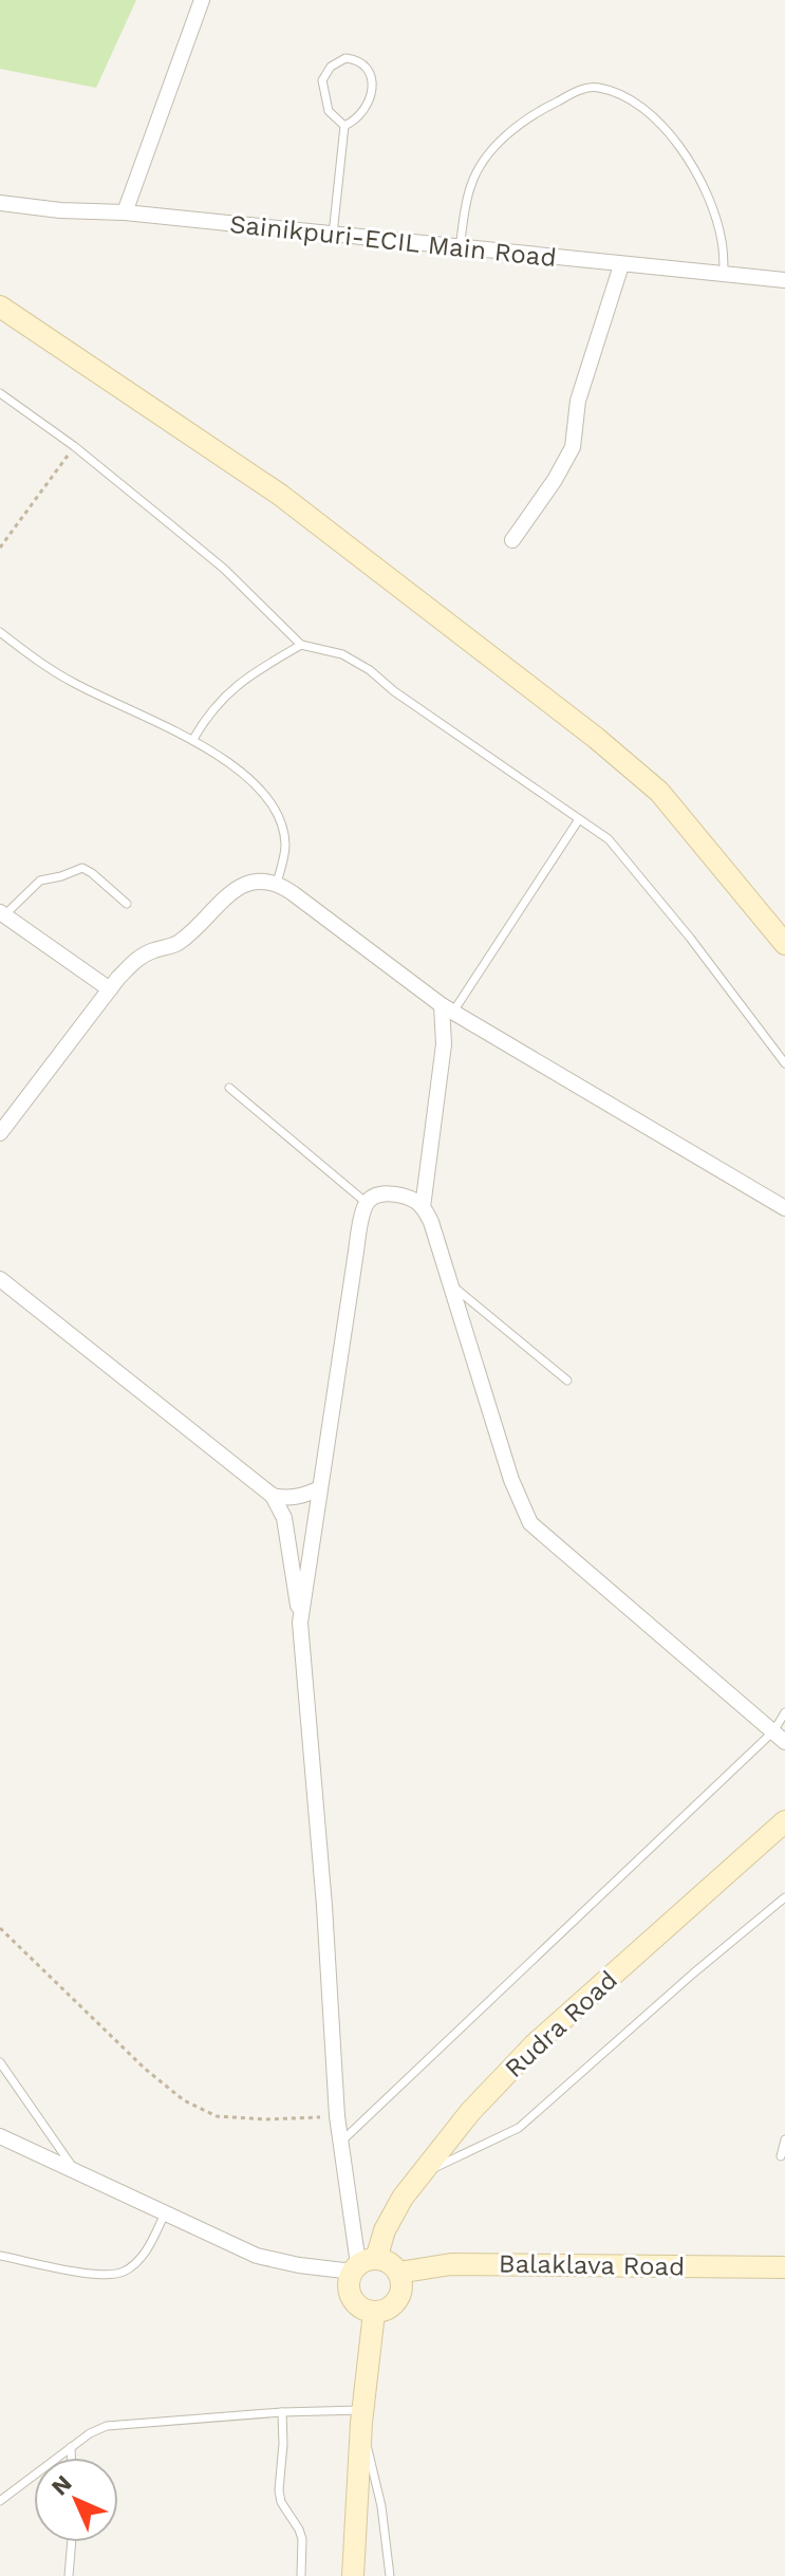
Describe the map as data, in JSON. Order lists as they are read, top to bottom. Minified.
{"streets":{"street":["Sainikpuri-ECIL Main Road","Rudra Road","Balaklava Road"]},"crossings":[["Rudra Road","Balaklava Road"]],"north":"top left"}
